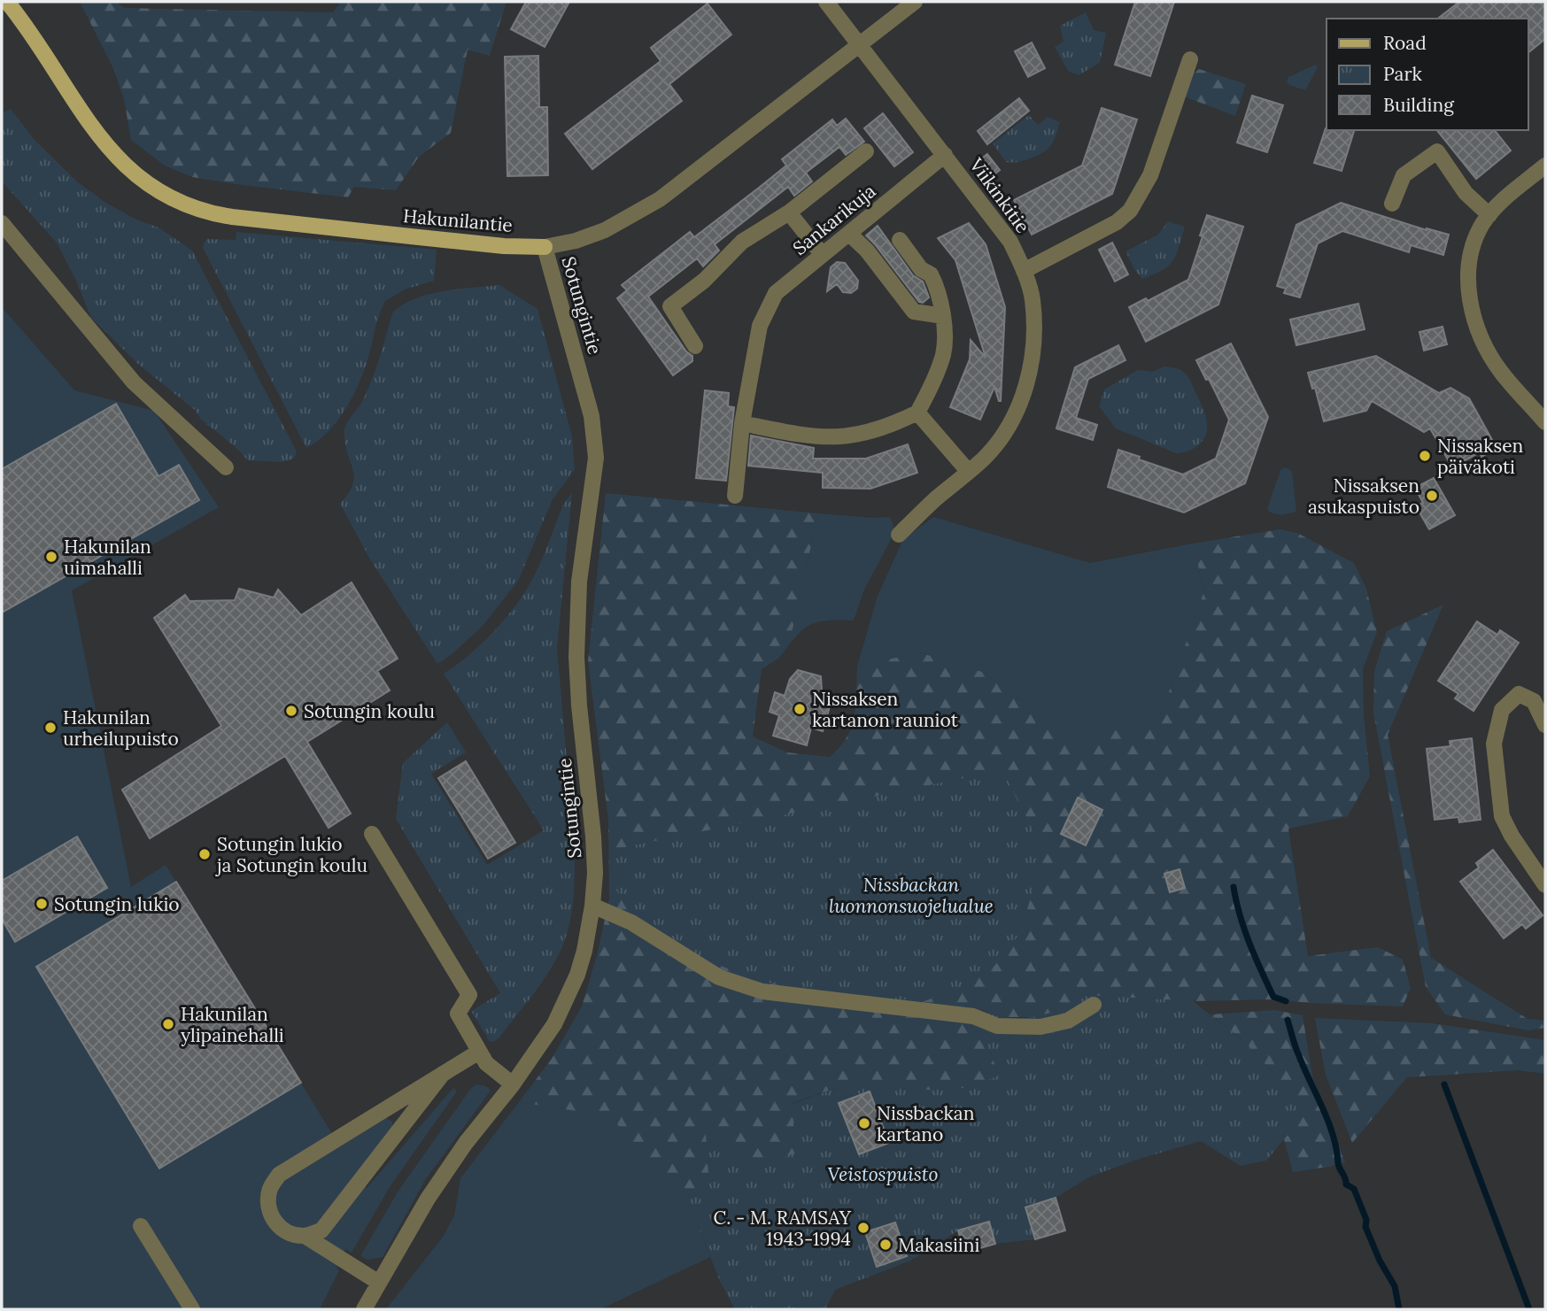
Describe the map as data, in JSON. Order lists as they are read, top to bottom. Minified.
{"streets":{"main road":["Hakunilantie"],"street":["Viikinkitie","Sankarikuja","Sotungintie"]},"crossings":[["Viikinkitie","Sankarikuja"],["Viikinkitie","Hakunilantie"],["Hakunilantie","Sotungintie"]],"parks":["Nissbackan luonnonsuojelualue","Veistospuisto"],"places":["Nissaksen päiväkoti","Nissaksen asukaspuisto","Hakunilan uimahalli","Nissaksen kartanon rauniot","Sotungin koulu","Hakunilan urheilupuisto","Sotungin lukio ja Sotungin koulu","Sotungin lukio","Hakunilan ylipainehalli","Nissbackan kartano","C. - M. RAMSAY 1943-1994","Makasiini"],"legend":["Road","Park","Building"]}
